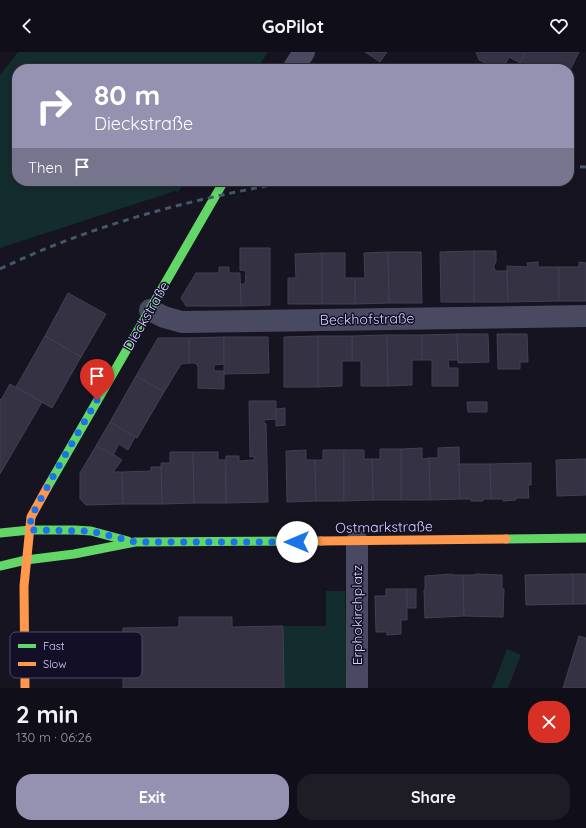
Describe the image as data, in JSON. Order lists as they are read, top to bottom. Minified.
{"streets":{"street":["Dieckstraße","Beckhofstraße","Ostmarkstraße","Erphokirchplatz"]},"crossings":[["Dieckstraße","Beckhofstraße"],["Dieckstraße","Ostmarkstraße"],["Ostmarkstraße","Erphokirchplatz"]],"legend":["Fast","Slow"],"page":{"header":"GoPilot","turn":["80 m","Dieckstraße"],"then":"Then","heading":["2 min","130 m · 06:26"],"buttons":["Exit","Share"]}}
